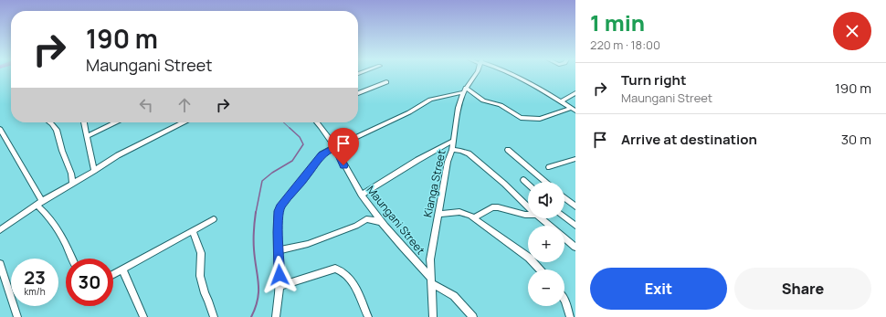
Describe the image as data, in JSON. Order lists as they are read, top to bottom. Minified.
{"streets":{"street":["Kianga Street","Maungani Street"]},"crossings":[["Kianga Street","Maungani Street"]],"page":{"heading":["1 min","220 m · 18:00"],"turn":["190 m","Maungani Street"],"list":[{"name":"Turn right","note":"Maungani Street","value":"190 m"},{"name":"Arrive at destination","value":"30 m"}],"map_buttons":["+","−"],"speed":"23 km/h","limit":"30","buttons":["Exit","Share"]}}
